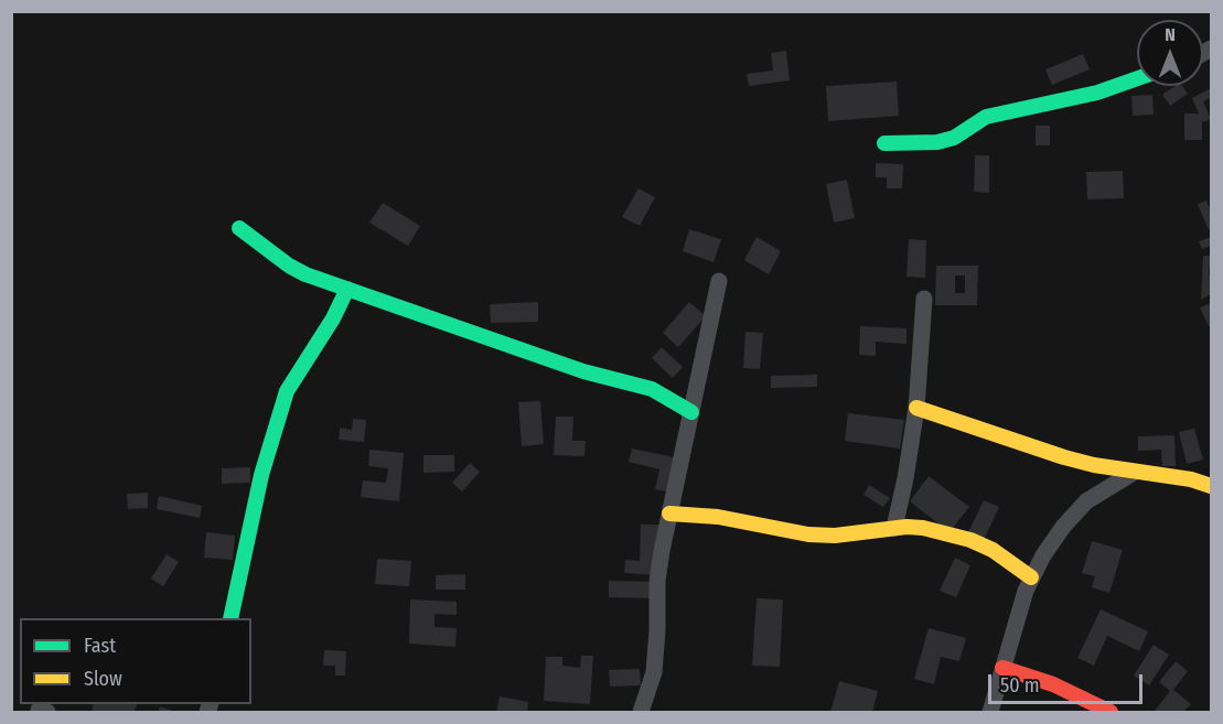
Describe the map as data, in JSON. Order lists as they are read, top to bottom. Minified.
{"legend":["Fast","Slow"],"scale_bar":"50 m","north":"top"}
